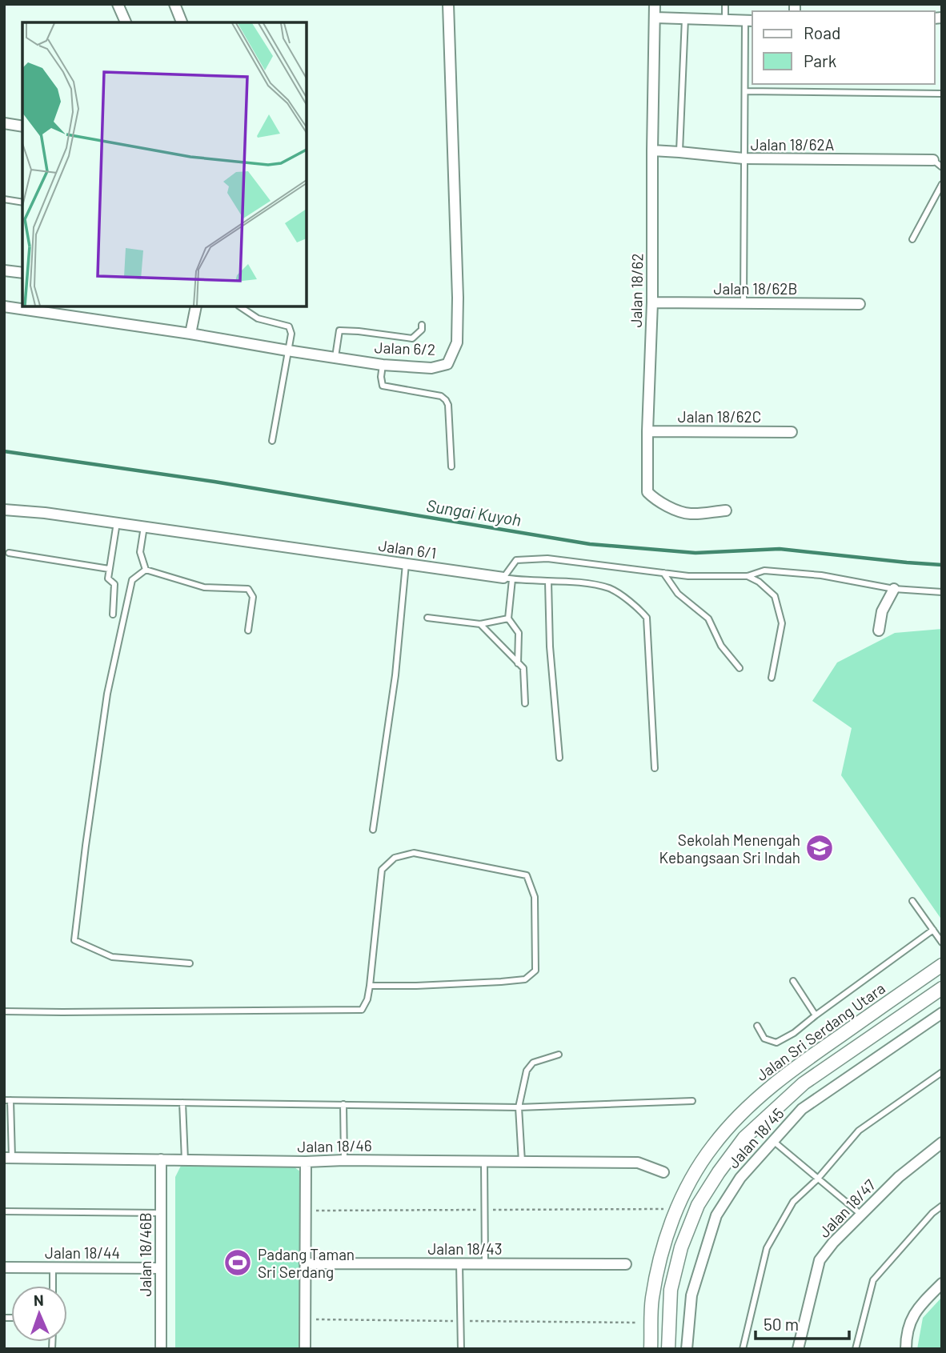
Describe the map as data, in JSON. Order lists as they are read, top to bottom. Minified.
{"streets":{"street":["Jalan 18/62A","Jalan 18/62B","Jalan 18/62","Jalan 6/2","Jalan 18/62C","Jalan 6/1","Jalan Sri Serdang Utara","Jalan 18/45","Jalan 18/46","Jalan 18/47","Jalan 18/43","Jalan 18/44","Jalan 18/46B"]},"crossings":[["Jalan 18/62A","Jalan 18/62"],["Jalan 18/62B","Jalan 18/62"],["Jalan 18/62","Jalan 18/62C"],["Jalan 18/46","Jalan 18/46B"],["Jalan 18/44","Jalan 18/46B"]],"water":["Sungai Kuyoh"],"places":{"school or university":["Sekolah Menengah Kebangsaan Sri Indah"],"sports":["Padang Taman Sri Serdang"]},"legend":["Road","Park"],"scale_bar":"50 m","north":"top"}
